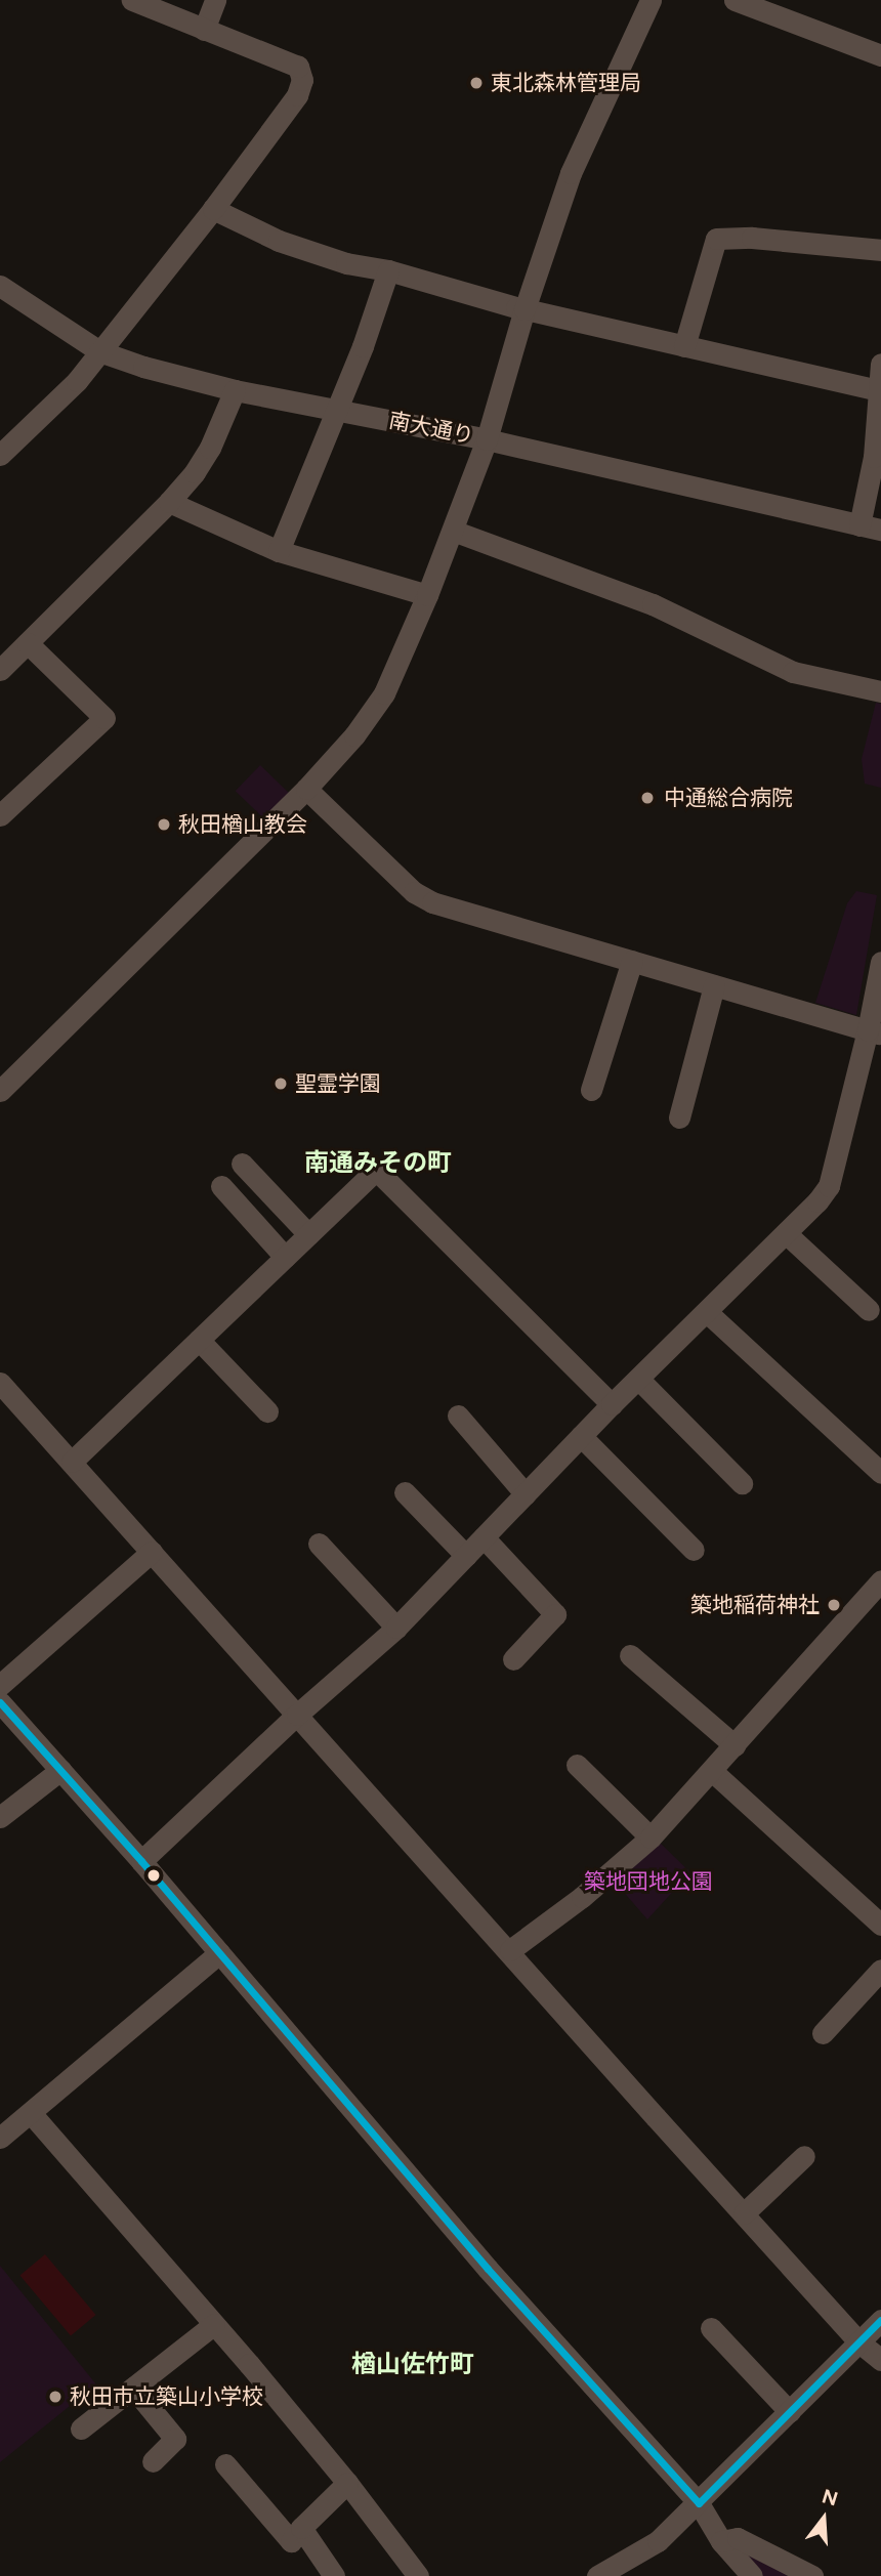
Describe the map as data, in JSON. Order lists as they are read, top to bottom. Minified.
{"streets":{"street":["南大通り"]},"districts":["南通みその町","楢山佐竹町"],"parks":["築地団地公園"],"places":["東北森林管理局","中通総合病院","秋田楢山教会","聖霊学園","築地稲荷神社","秋田市立築山小学校"],"north":"top"}
